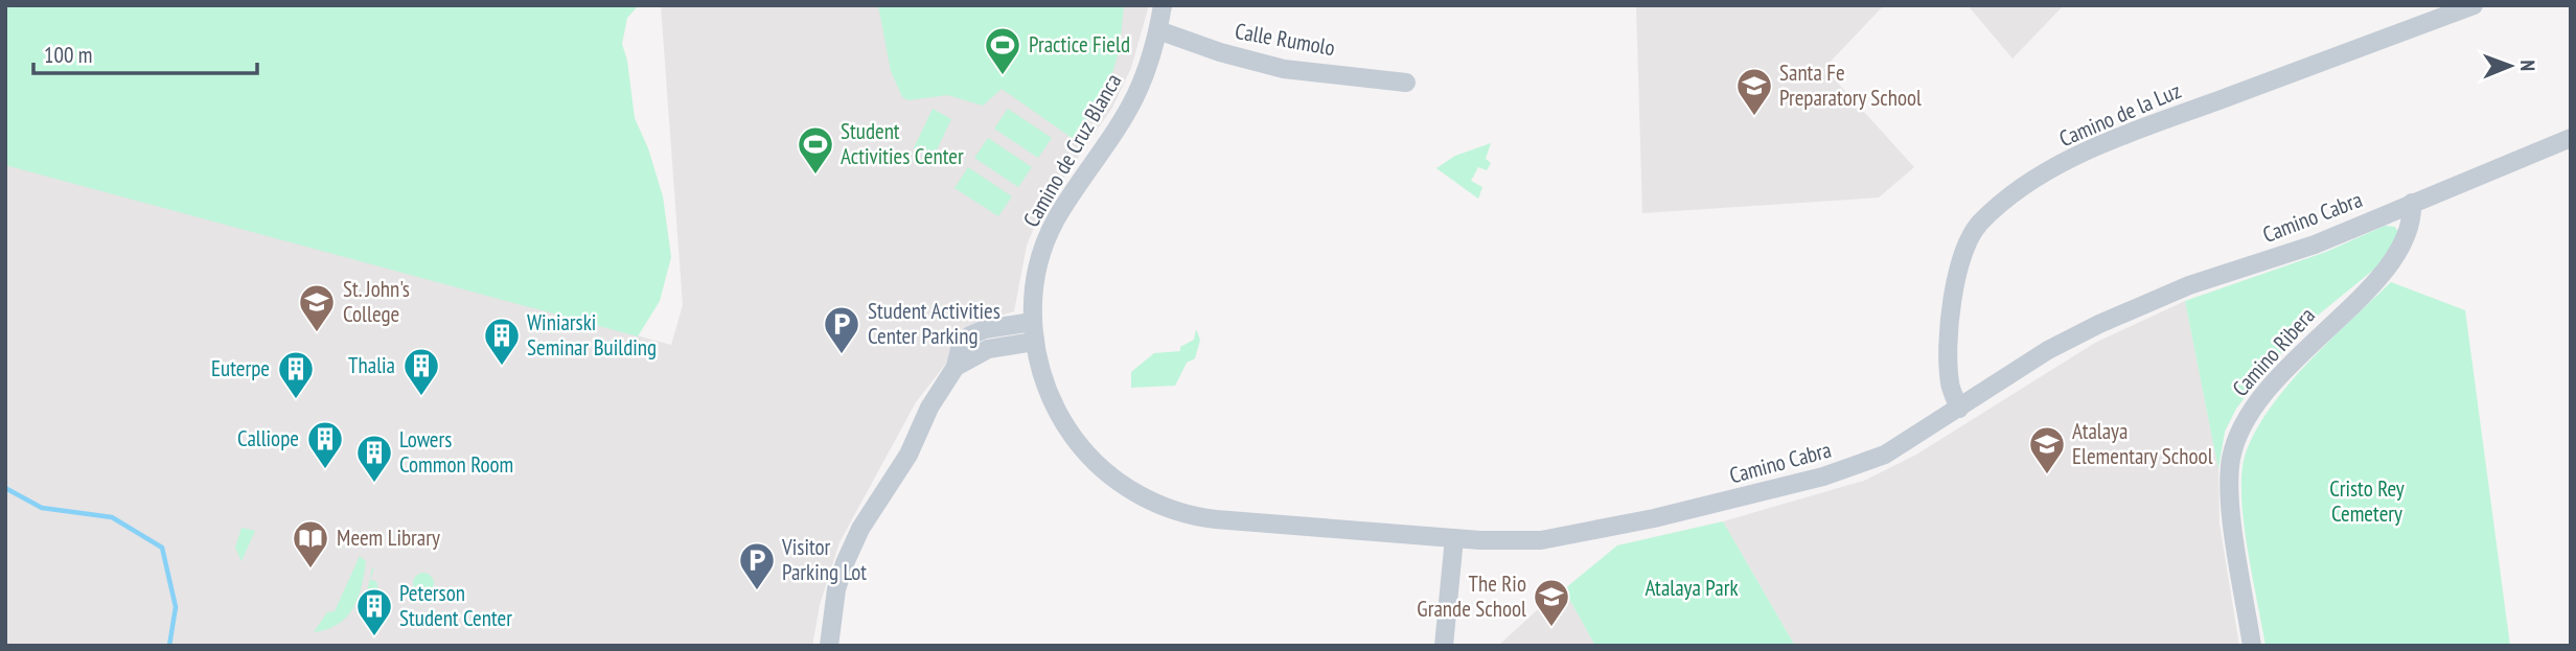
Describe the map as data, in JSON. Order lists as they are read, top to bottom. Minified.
{"streets":{"street":["Calle Rumolo","Camino de la Luz","Camino de Cruz Blanca","Camino Cabra","Camino Ribera"]},"crossings":[["Calle Rumolo","Camino de Cruz Blanca"],["Camino de la Luz","Camino Cabra"],["Camino de Cruz Blanca","Camino Cabra"],["Camino Cabra","Camino Ribera"]],"parks":["Cristo Rey Cemetery","Atalaya Park"],"places":{"sports":["Practice Field","Student Activities Center"],"school or university":["Santa Fe Preparatory School","St. John's College","Atalaya Elementary School","The Rio Grande School"],"parking":["Student Activities Center Parking","Visitor Parking Lot"],"building":["Winiarski Seminar Building","Thalia","Euterpe","Calliope","Lowers Common Room","Peterson Student Center"],"library":["Meem Library"]},"scale_bar":"100 m","north":"right"}
